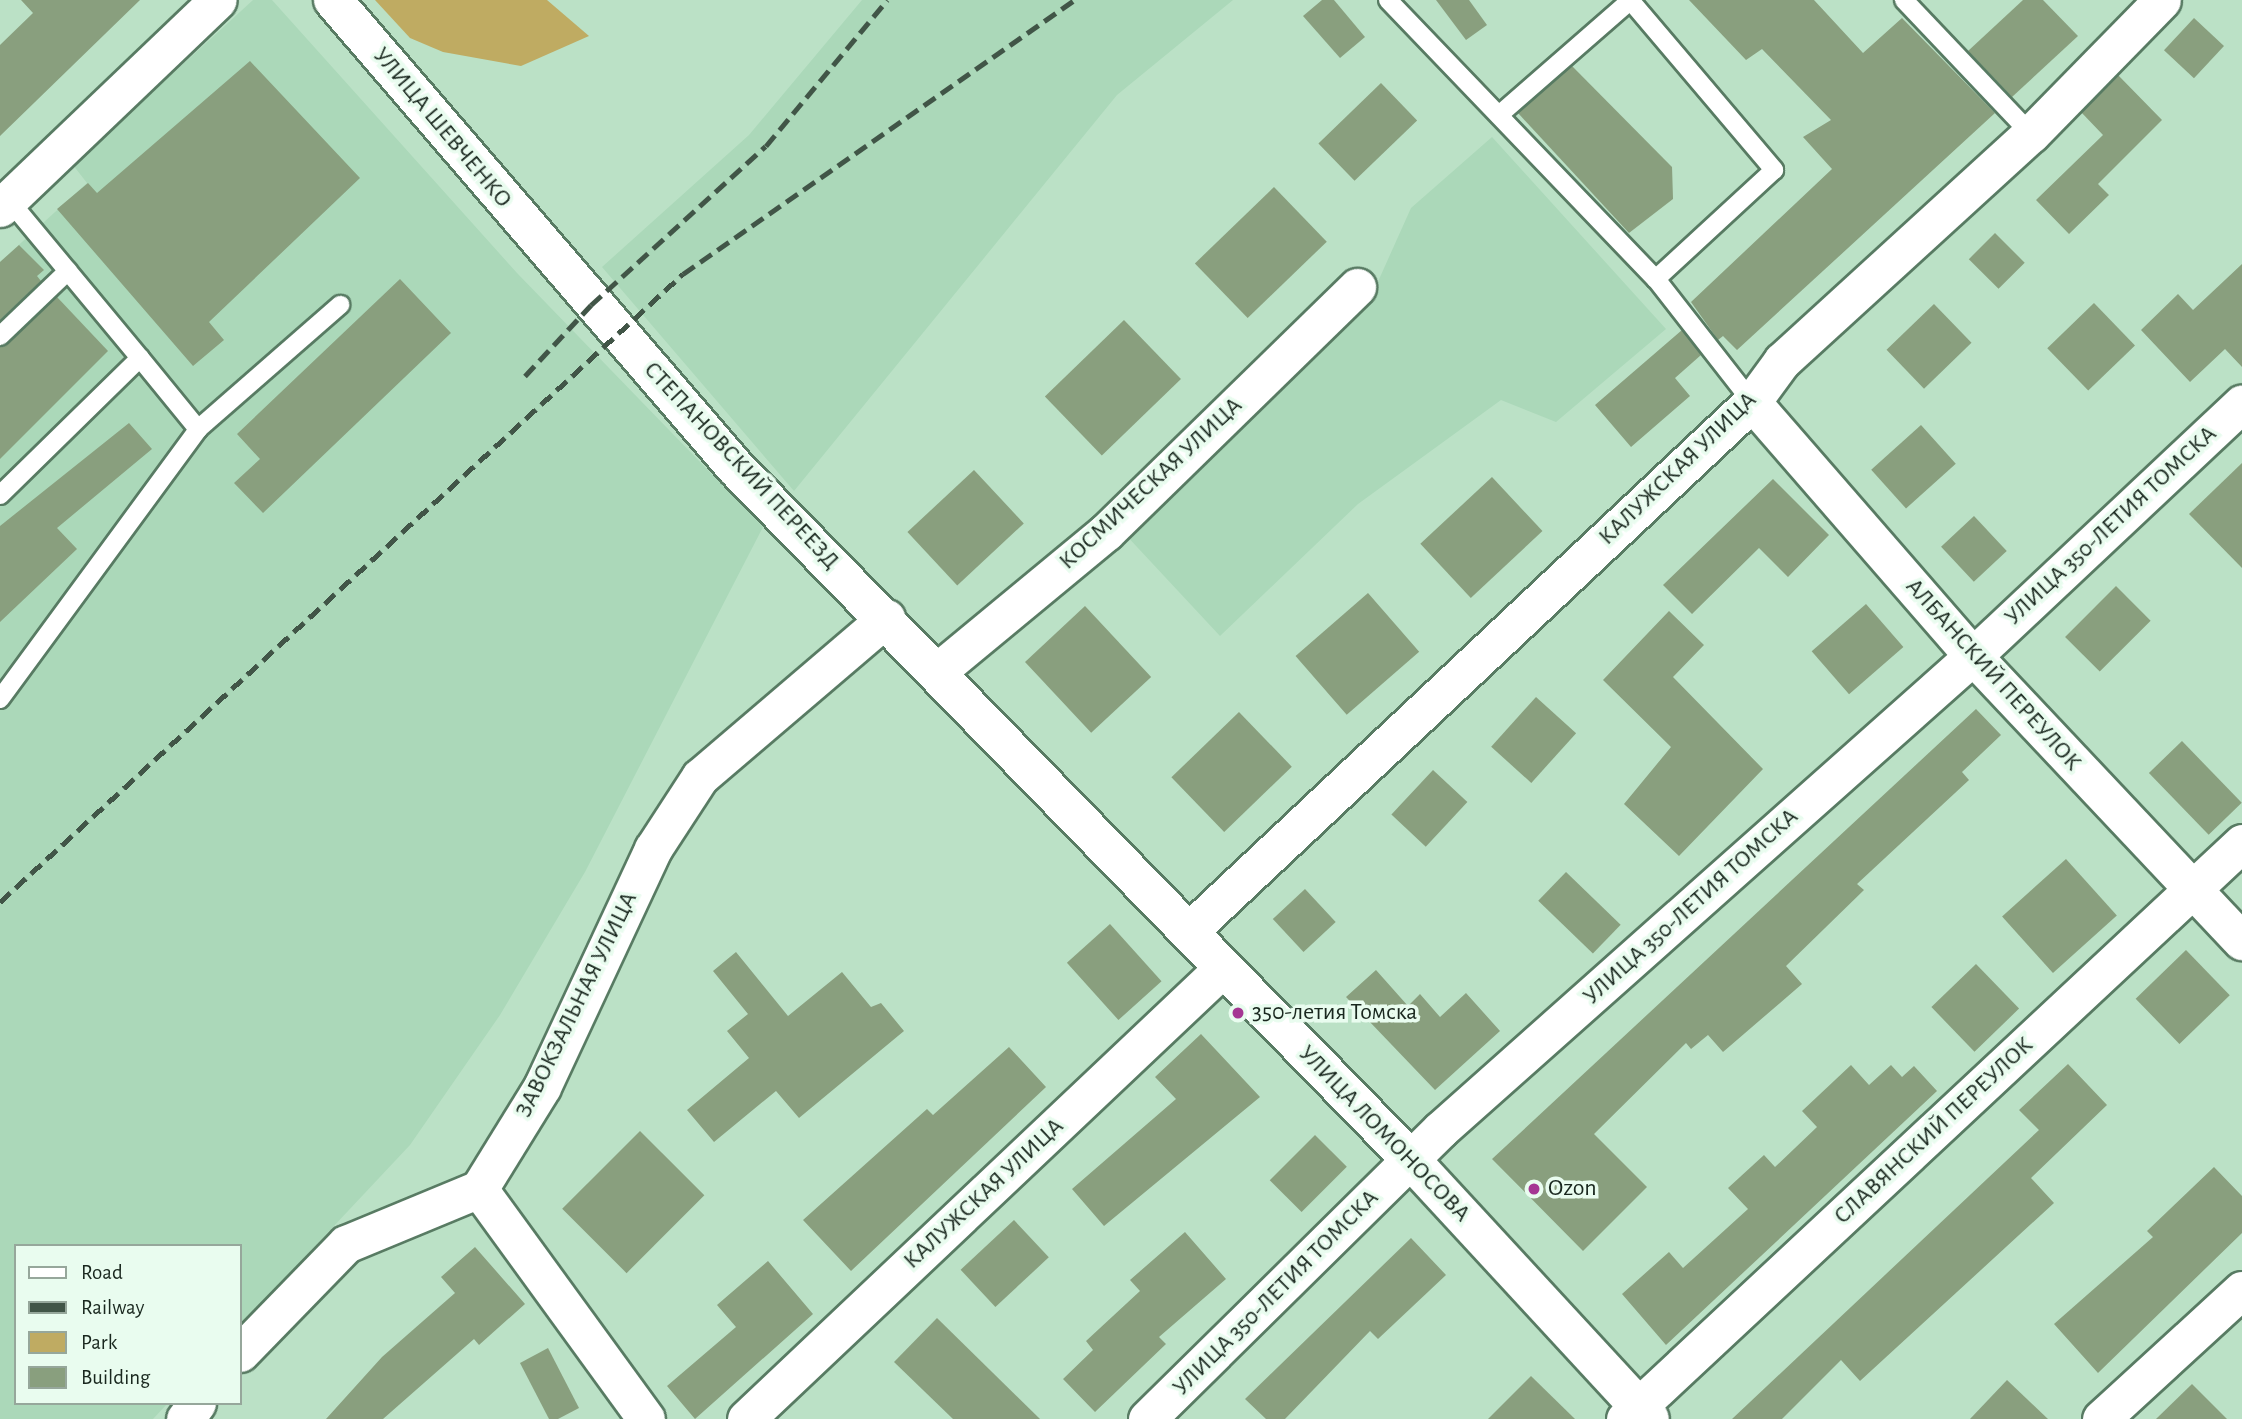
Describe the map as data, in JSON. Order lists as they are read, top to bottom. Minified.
{"streets":{"street":["УЛИЦА ШЕВЧЕНКО","СТЕПАНОВСКИЙ ПЕРЕЕЗД","КАЛУЖСКАЯ УЛИЦА","КОСМИЧЕСКАЯ УЛИЦА","УЛИЦА 350-ЛЕТИЯ ТОМСКА","АЛБАНСКИЙ ПЕРЕУЛОК","ЗАВОКЗАЛЬНАЯ УЛИЦА","СЛАВЯНСКИЙ ПЕРЕУЛОК","УЛИЦА ЛОМОНОСОВА"]},"crossings":[["УЛИЦА ШЕВЧЕНКО","СТЕПАНОВСКИЙ ПЕРЕЕЗД"],["СТЕПАНОВСКИЙ ПЕРЕЕЗД","КОСМИЧЕСКАЯ УЛИЦА"],["СТЕПАНОВСКИЙ ПЕРЕЕЗД","ЗАВОКЗАЛЬНАЯ УЛИЦА"],["СТЕПАНОВСКИЙ ПЕРЕЕЗД","УЛИЦА ЛОМОНОСОВА"],["КАЛУЖСКАЯ УЛИЦА","АЛБАНСКИЙ ПЕРЕУЛОК"],["КАЛУЖСКАЯ УЛИЦА","УЛИЦА ЛОМОНОСОВА"],["КОСМИЧЕСКАЯ УЛИЦА","УЛИЦА ЛОМОНОСОВА"],["УЛИЦА 350-ЛЕТИЯ ТОМСКА","АЛБАНСКИЙ ПЕРЕУЛОК"],["УЛИЦА 350-ЛЕТИЯ ТОМСКА","УЛИЦА ЛОМОНОСОВА"],["АЛБАНСКИЙ ПЕРЕУЛОК","СЛАВЯНСКИЙ ПЕРЕУЛОК"],["СЛАВЯНСКИЙ ПЕРЕУЛОК","УЛИЦА ЛОМОНОСОВА"]],"places":["350-летия Томска","Ozon"],"legend":["Road","Railway","Park","Building"]}
